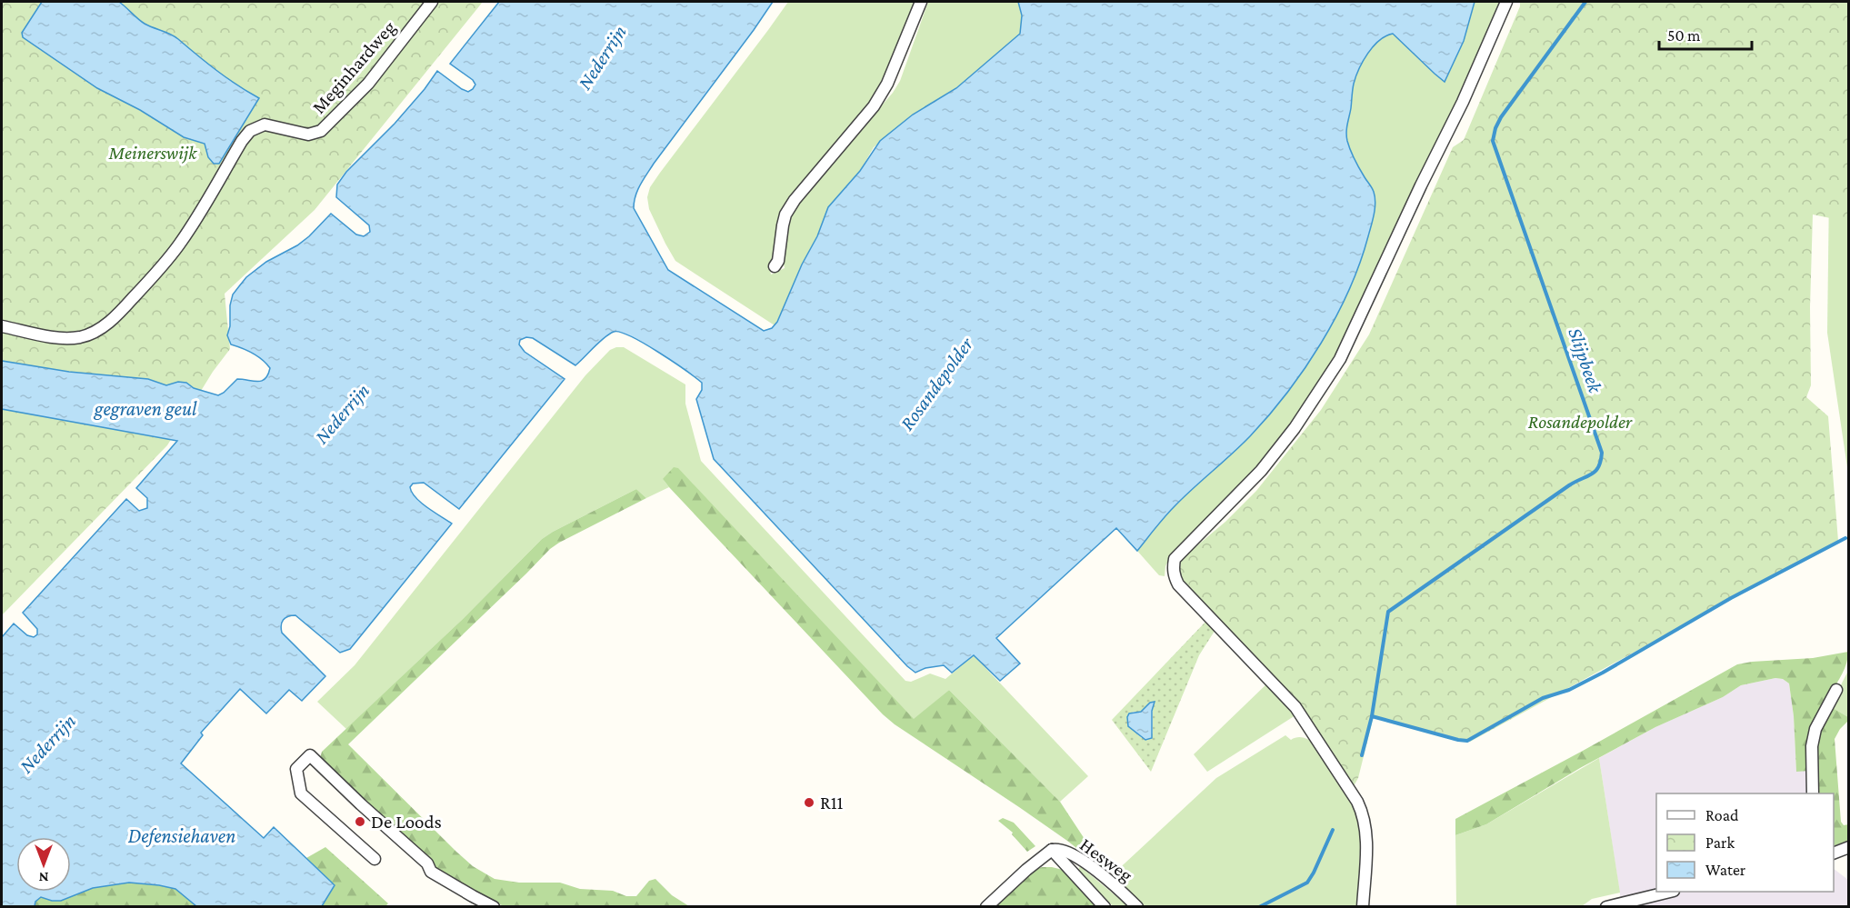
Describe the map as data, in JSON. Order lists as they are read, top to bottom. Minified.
{"streets":{"street":["Meginhardweg","Hesweg"]},"water":["Nederrijn","Slijpbeek","Rosandepolder","gegraven geul","Defensiehaven"],"parks":["Meinerswijk","Rosandepolder"],"places":["R11","De Loods"],"legend":["Road","Park","Water"],"scale_bar":"50 m","north":"bottom"}
